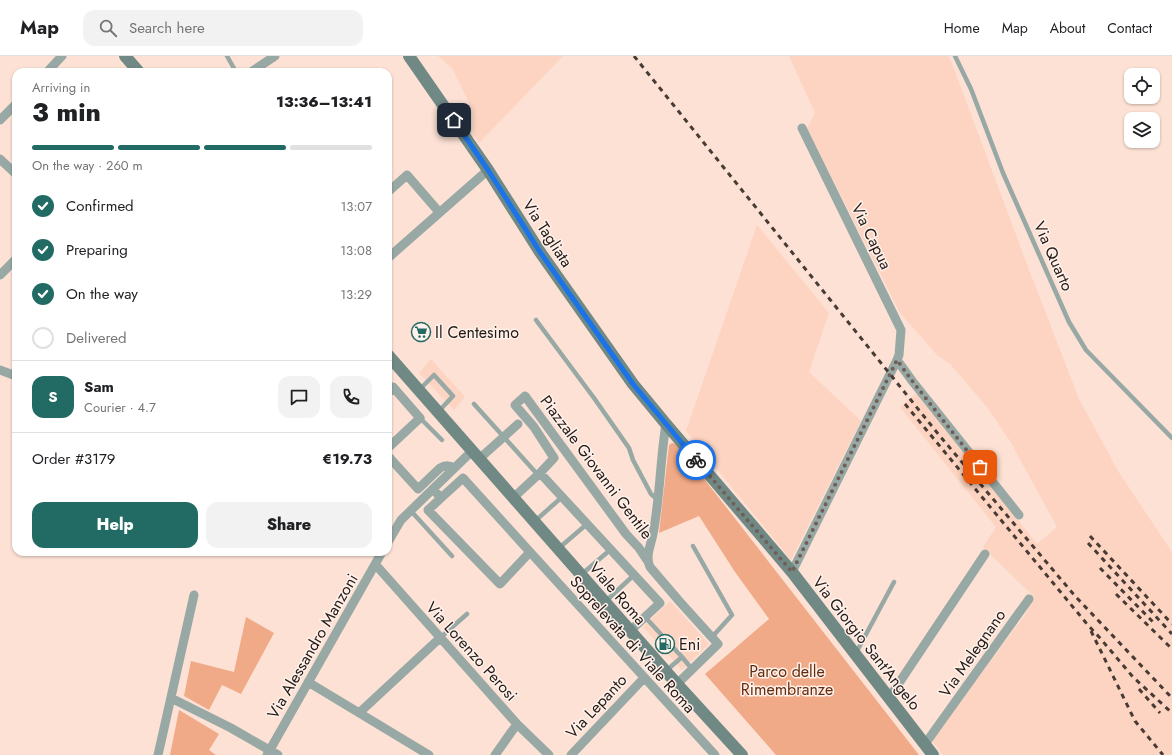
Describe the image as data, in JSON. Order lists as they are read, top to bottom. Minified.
{"streets":{"street":["Via Tagliata","Via Capua","Piazzale Giovanni Gentile","Viale Roma","Via Giorgio Sant'Angelo","Soprelevata di Viale Roma","Via Alessandro Manzoni","Via Lorenzo Perosi","Via Melegnano","Via Lepanto"],"lane":["Via Quarto"]},"crossings":[["Via Tagliata","Via Giorgio Sant'Angelo"],["Via Capua","Via Giorgio Sant'Angelo"],["Piazzale Giovanni Gentile","Viale Roma"],["Via Giorgio Sant'Angelo","Via Melegnano"],["Soprelevata di Viale Roma","Via Lepanto"],["Via Alessandro Manzoni","Via Lorenzo Perosi"]],"parks":["Parco delle Rimembranze"],"places":{"supermarket":["Il Centesimo"],"fuel station":["Eni"]},"page":{"header":"Map","search":"Search here","nav":["Home","Map","About","Contact"],"heading":["3 min","Arriving in","13:36–13:41"],"panel":["Sam","Courier · 4.7","Order #3179","€19.73"],"bar":"On the way · 260 m","list":[["Confirmed","13:07"],["Preparing","13:08"],["On the way","13:29"],"Delivered"],"round":"S","buttons":["Help","Share"]}}
